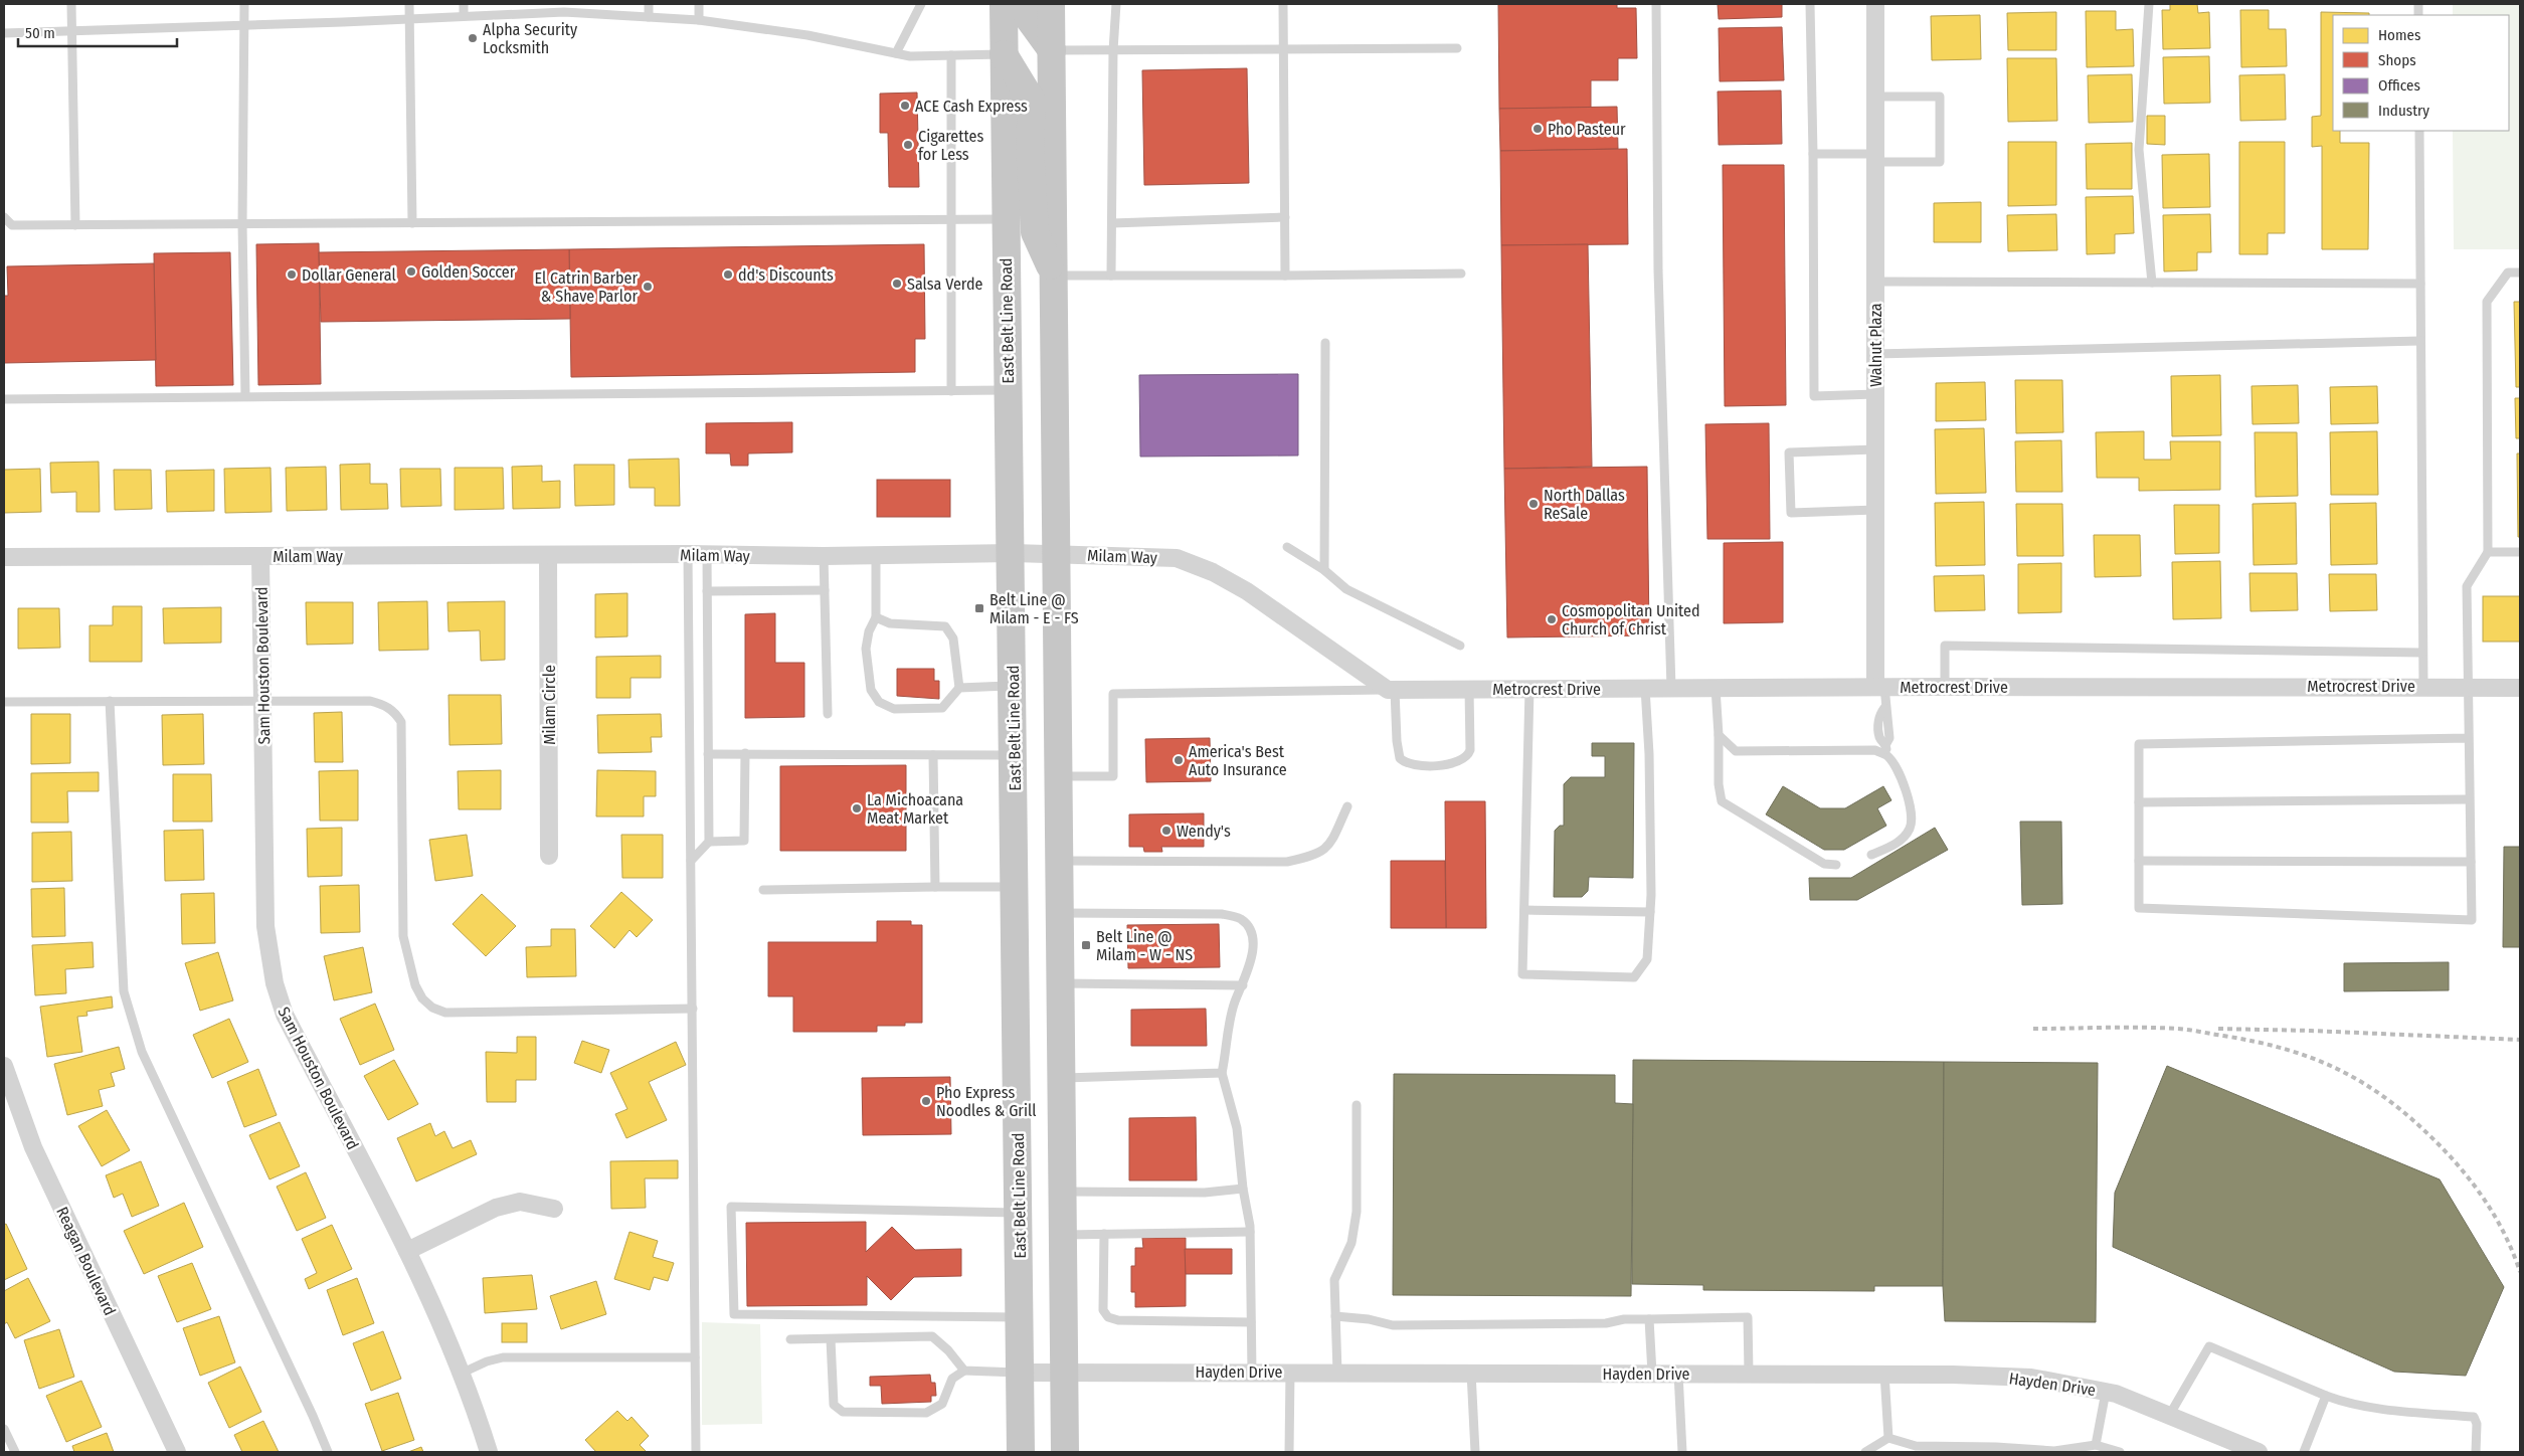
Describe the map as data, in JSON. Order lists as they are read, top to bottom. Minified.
{"streets":{"main road":["East Belt Line Road"],"street":["Walnut Plaza","Milam Way","Sam Houston Boulevard","Metrocrest Drive","Milam Circle","Reagan Boulevard","Hayden Drive"]},"crossings":[["East Belt Line Road","Milam Way"],["East Belt Line Road","Hayden Drive"],["Walnut Plaza","Metrocrest Drive"],["Milam Way","Sam Houston Boulevard"],["Milam Way","Metrocrest Drive"],["Milam Way","Milam Circle"]],"places":{"other":["Alpha Security Locksmith","ACE Cash Express","Pho Pasteur","Cigarettes for Less","Golden Soccer","Dollar General","dd's Discounts","Salsa Verde","El Catrin Barber & Shave Parlor","North Dallas ReSale","Cosmopolitan United Church of Christ","America's Best Auto Insurance","La Michoacana Meat Market","Wendy's","Pho Express Noodles & Grill"],"transit":["Belt Line @ Milam - E - FS","Belt Line @ Milam - W - NS"]},"legend":["Homes","Shops","Offices","Industry"],"scale_bar":"50 m"}
